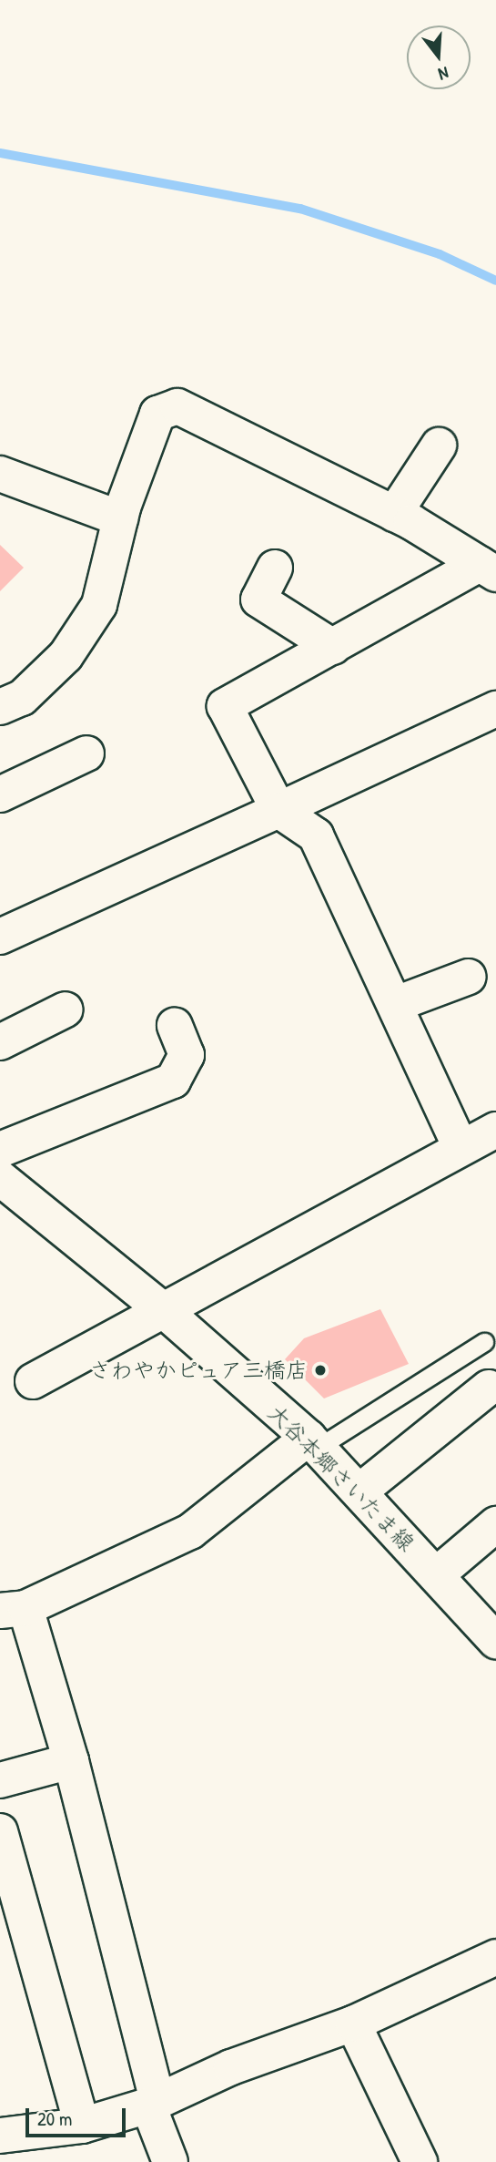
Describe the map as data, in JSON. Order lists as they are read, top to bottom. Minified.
{"streets":{"street":["大谷本郷さいたま線"]},"places":["さわやかピュア三橋店"],"scale_bar":"20 m","north":"bottom"}
